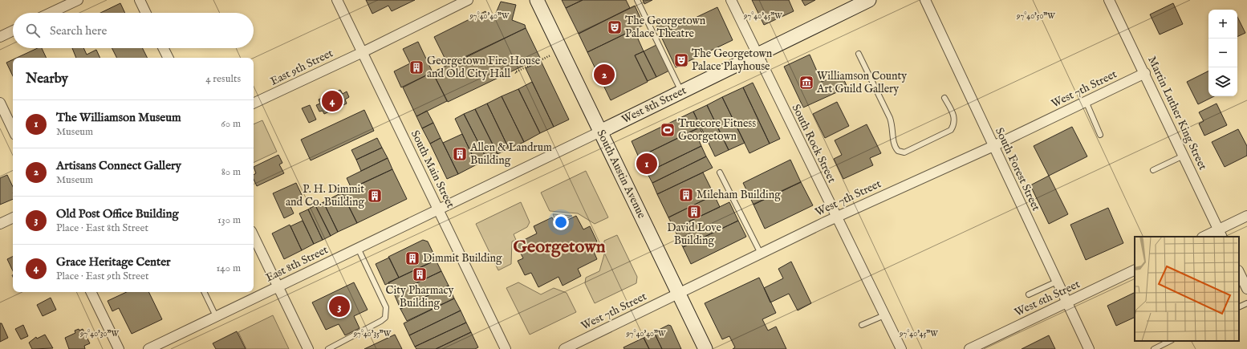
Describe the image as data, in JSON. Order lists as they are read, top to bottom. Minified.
{"streets":{"main road":["West 8th Street","South Austin Avenue"],"street":["East 9th Street","West 7th Street","Martin Luther King Street","South Rock Street","South Main Street","South Forest Street","East 8th Street","West 6th Street"]},"crossings":[["East 9th Street","South Main Street"],["West 7th Street","Martin Luther King Street"],["West 7th Street","South Rock Street"],["West 7th Street","South Forest Street"],["West 7th Street","South Austin Avenue"],["West 8th Street","South Rock Street"],["West 8th Street","South Main Street"],["West 8th Street","South Austin Avenue"],["West 8th Street","East 8th Street"],["South Main Street","East 8th Street"],["South Forest Street","West 6th Street"]],"districts":["Georgetown"],"places":{"theatre":["The Georgetown Palace Theatre","The Georgetown Palace Playhouse"],"building":["Georgetown Fire House and Old City Hall","Allen & Landrum Building","Mileham Building","P. H. Dimmit and Co. Building","David Love Building","Dimmit Building","City Pharmacy Building"],"museum":["Williamson County Art Guild Gallery"],"sports":["Truecore Fitness Georgetown"]},"page":{"map_buttons":["+","−"],"search":"Search here","heading":["Nearby","4 results"],"pins":["2","4","1","3"],"list":[{"mark":"1","name":"The Williamson Museum","note":"Museum","value":"60 m"},{"mark":"2","name":"Artisans Connect Gallery","note":"Museum","value":"80 m"},{"mark":"3","name":"Old Post Office Building","note":"Place · East 8th Street","value":"130 m"},{"mark":"4","name":"Grace Heritage Center","note":"Place · East 9th Street","value":"140 m"}]},"coordinates":["97°40'40\"W","97°40'45\"W","97°40'50\"W","97°40'30\"W","97°40'35\"W"]}
